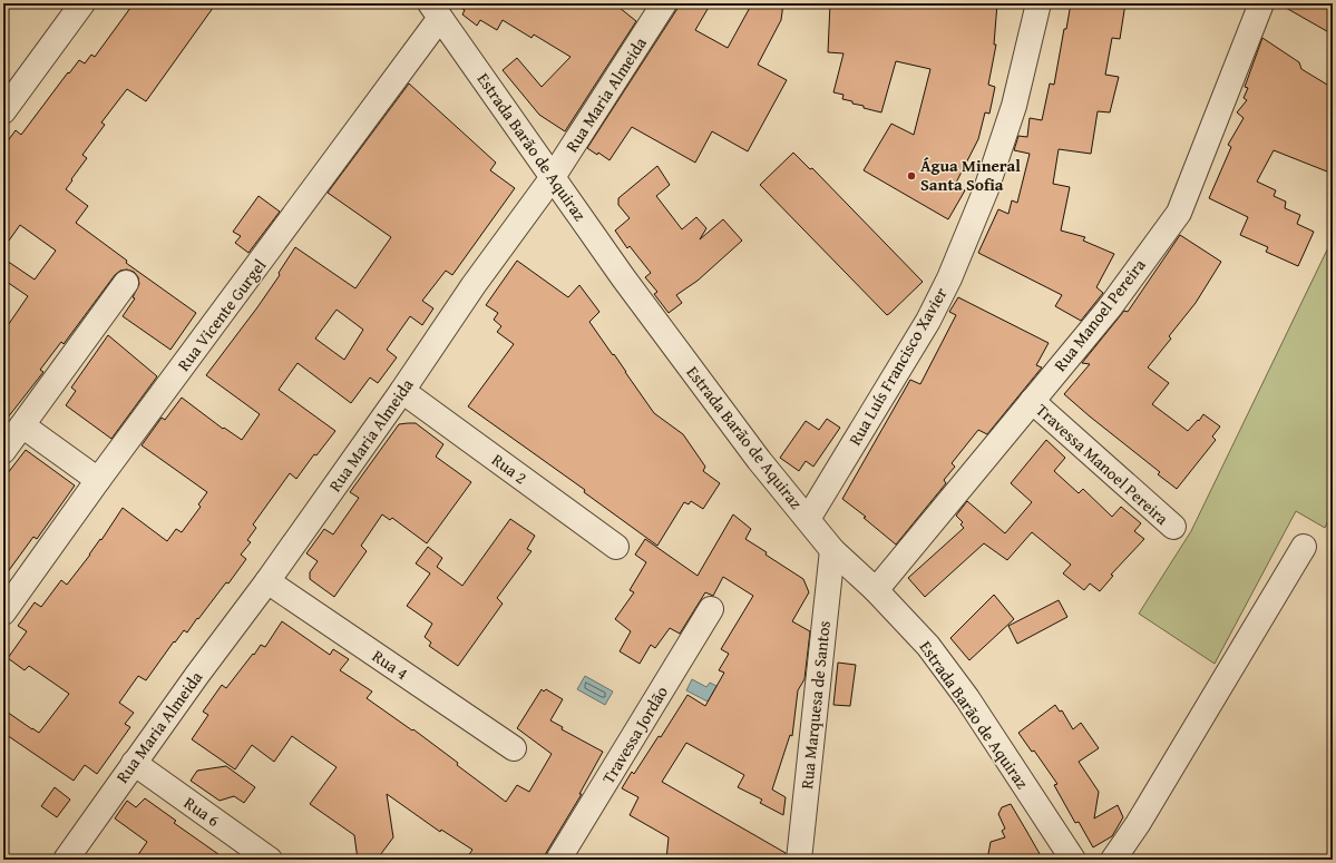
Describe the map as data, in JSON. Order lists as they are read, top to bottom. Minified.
{"streets":{"street":["Rua Maria Almeida","Estrada Barão de Aquiraz","Rua Vicente Gurgel","Rua Manoel Pereira","Rua Luís Francisco Xavier","Travessa Manoel Pereira","Rua 2","Rua 4","Rua Marquesa de Santos","Travessa Jordão","Rua 6"]},"crossings":[["Rua Maria Almeida","Estrada Barão de Aquiraz"],["Rua Maria Almeida","Rua 2"],["Rua Maria Almeida","Rua 4"],["Rua Maria Almeida","Rua 6"],["Estrada Barão de Aquiraz","Rua Vicente Gurgel"],["Estrada Barão de Aquiraz","Rua Manoel Pereira"],["Estrada Barão de Aquiraz","Rua Luís Francisco Xavier"],["Estrada Barão de Aquiraz","Rua Marquesa de Santos"],["Rua Manoel Pereira","Travessa Manoel Pereira"]],"places":["Água Mineral Santa Sofia"]}
